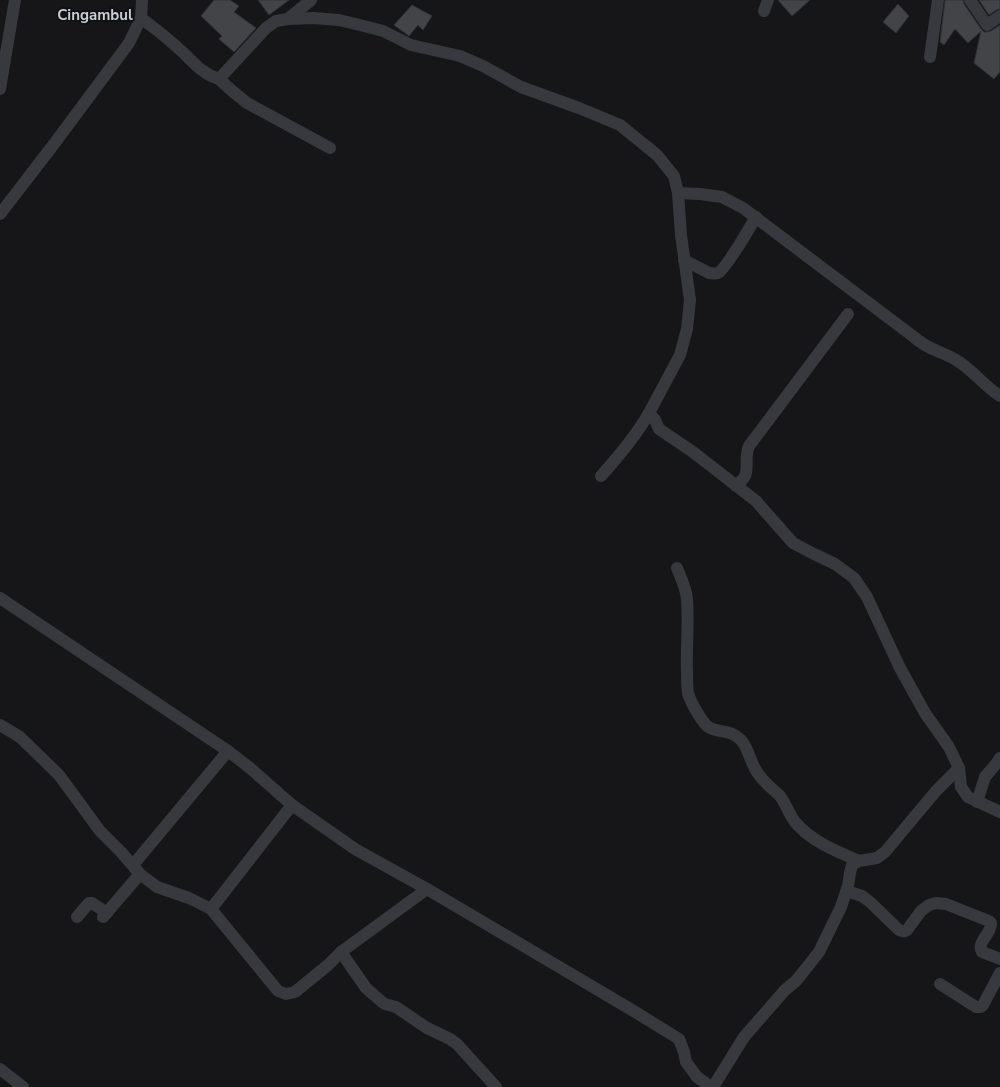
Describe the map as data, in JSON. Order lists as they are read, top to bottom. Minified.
{"districts":["Cingambul"]}
